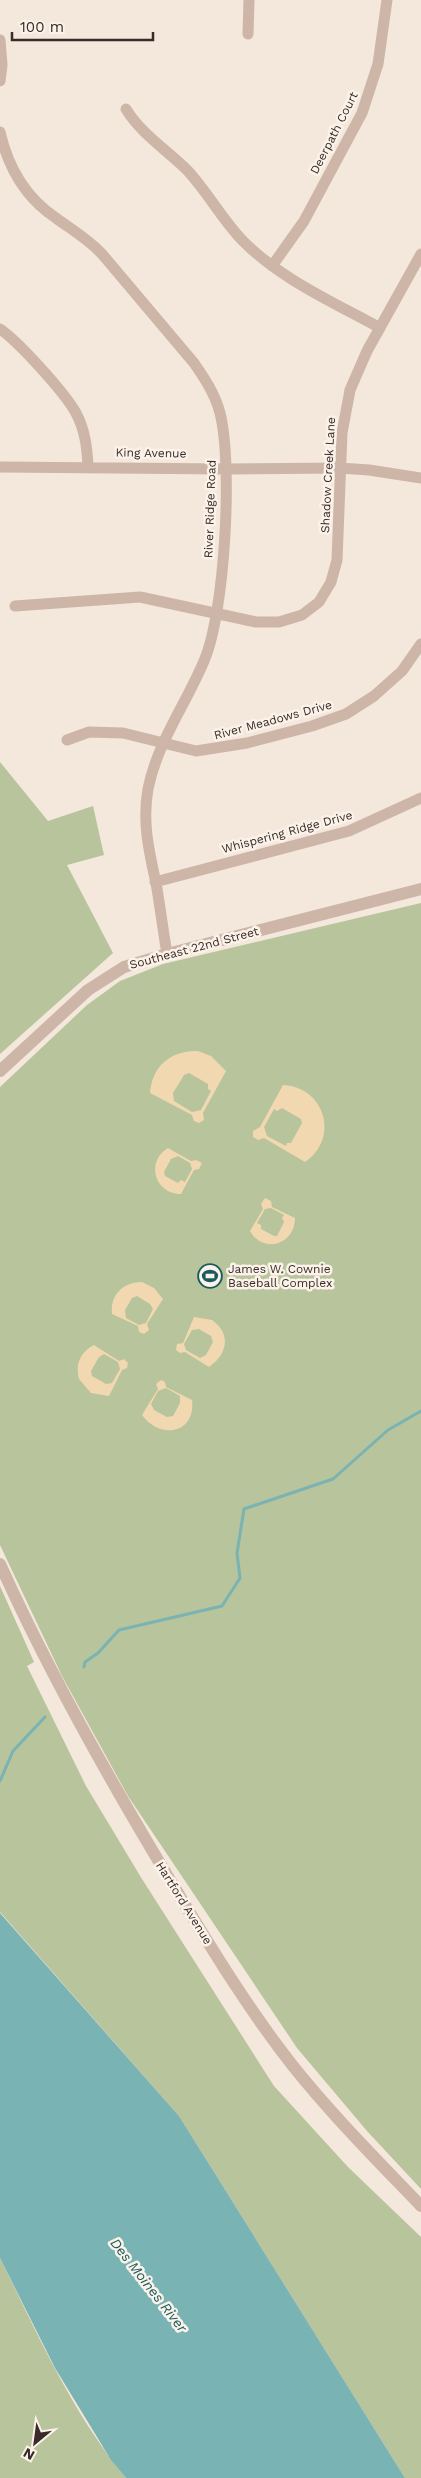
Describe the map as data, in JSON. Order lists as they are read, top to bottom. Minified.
{"streets":{"street":["Deerpath Court","King Avenue","Shadow Creek Lane","River Ridge Road","River Meadows Drive","Whispering Ridge Drive","Southeast 22nd Street","Hartford Avenue"]},"crossings":[["King Avenue","Shadow Creek Lane"],["King Avenue","River Ridge Road"],["Shadow Creek Lane","River Ridge Road"],["River Ridge Road","River Meadows Drive"],["River Ridge Road","Whispering Ridge Drive"],["River Ridge Road","Southeast 22nd Street"]],"water":["Des Moines River"],"places":{"sports":["James W. Cownie Baseball Complex"]},"scale_bar":"100 m","north":"bottom left"}
